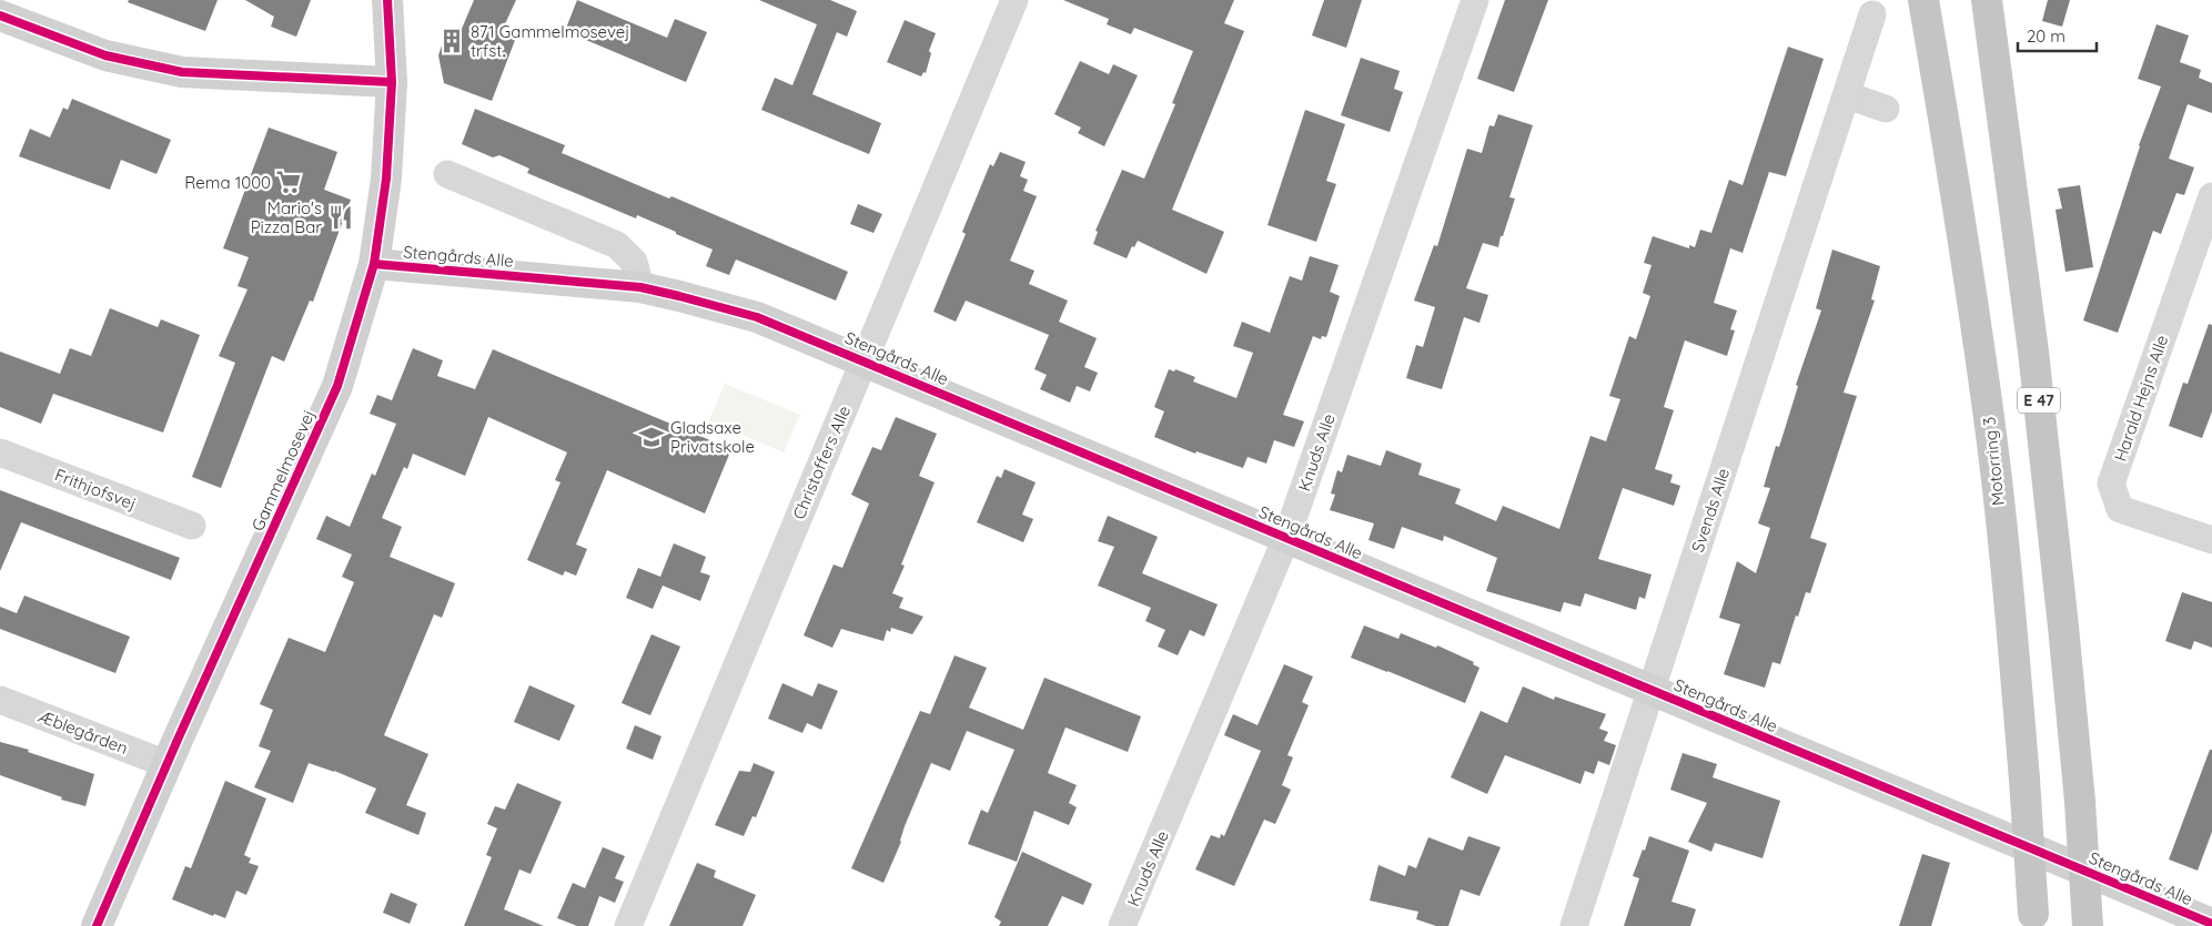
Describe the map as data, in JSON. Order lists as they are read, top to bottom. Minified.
{"streets":{"highway":["E 47","Motorring 3"],"street":["Stengårds Alle","Harald Hejns Alle","Knuds Alle","Christoffers Alle","Gammelmosevej","Frithjofsvej","Svends Alle","Æblegården"]},"crossings":[["Stengårds Alle","Knuds Alle"],["Stengårds Alle","Christoffers Alle"],["Stengårds Alle","Gammelmosevej"],["Stengårds Alle","Svends Alle"],["Gammelmosevej","Æblegården"]],"places":{"building":["871 Gammelmosevej trfst."],"supermarket":["Rema 1000"],"restaurant":["Mario's Pizza Bar"],"school or university":["Gladsaxe Privatskole"]},"scale_bar":"20 m"}
